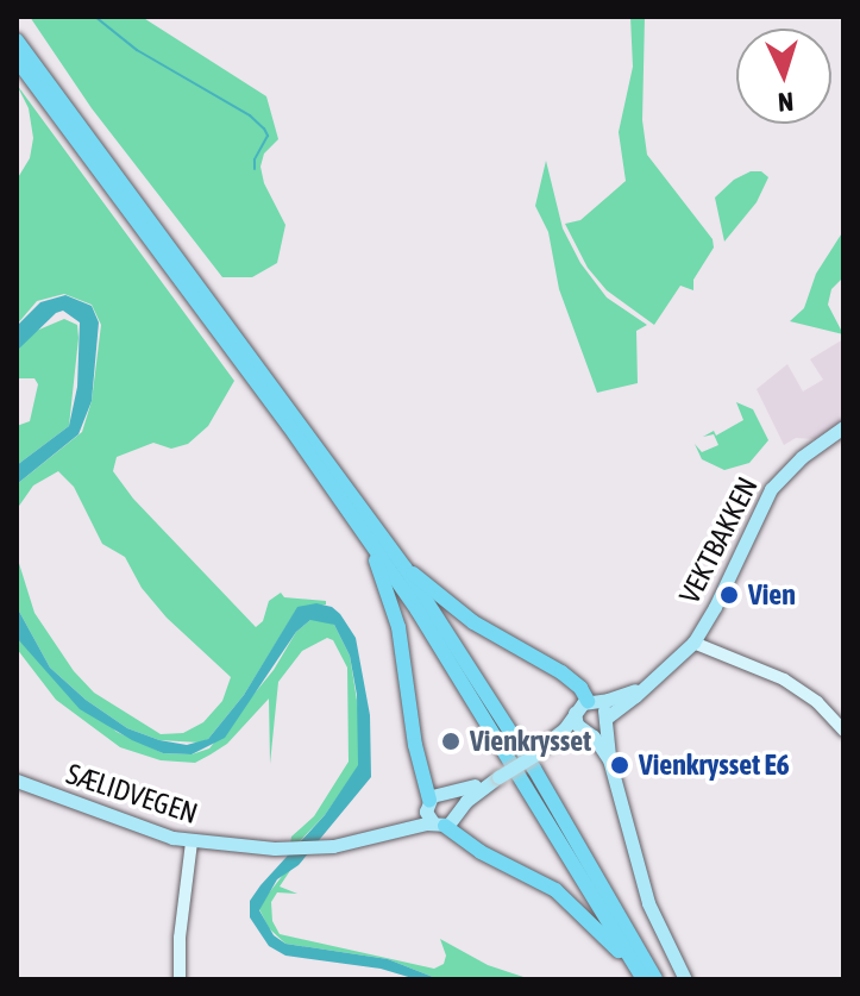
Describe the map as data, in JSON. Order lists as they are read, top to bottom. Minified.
{"streets":{"main road":["VEKTBAKKEN","SÆLIDVEGEN"]},"places":["Vien","Vienkrysset","Vienkrysset E6"],"north":"bottom"}
